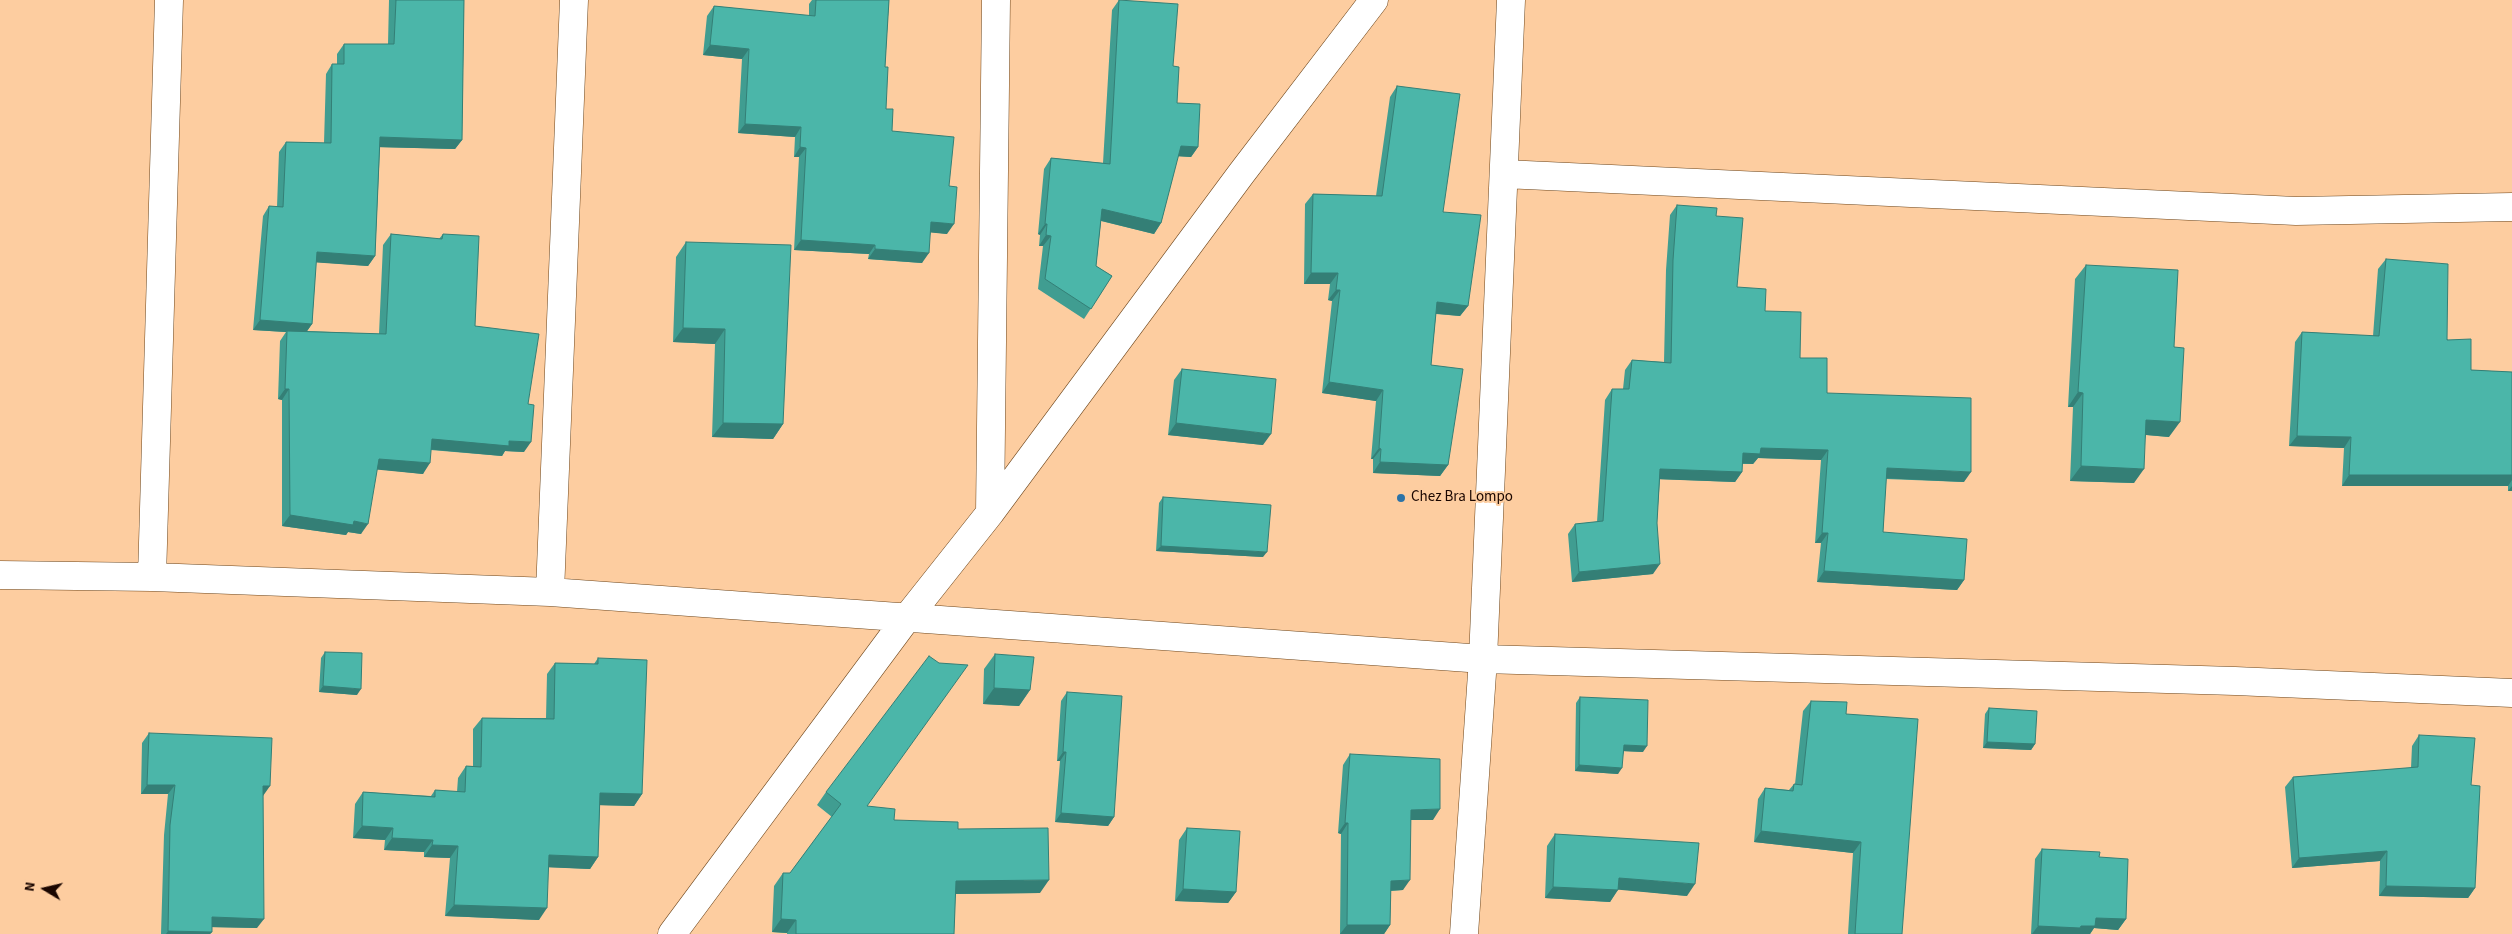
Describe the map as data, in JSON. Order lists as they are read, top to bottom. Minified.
{"places":["Chez Bra Lompo"],"north":"left"}
